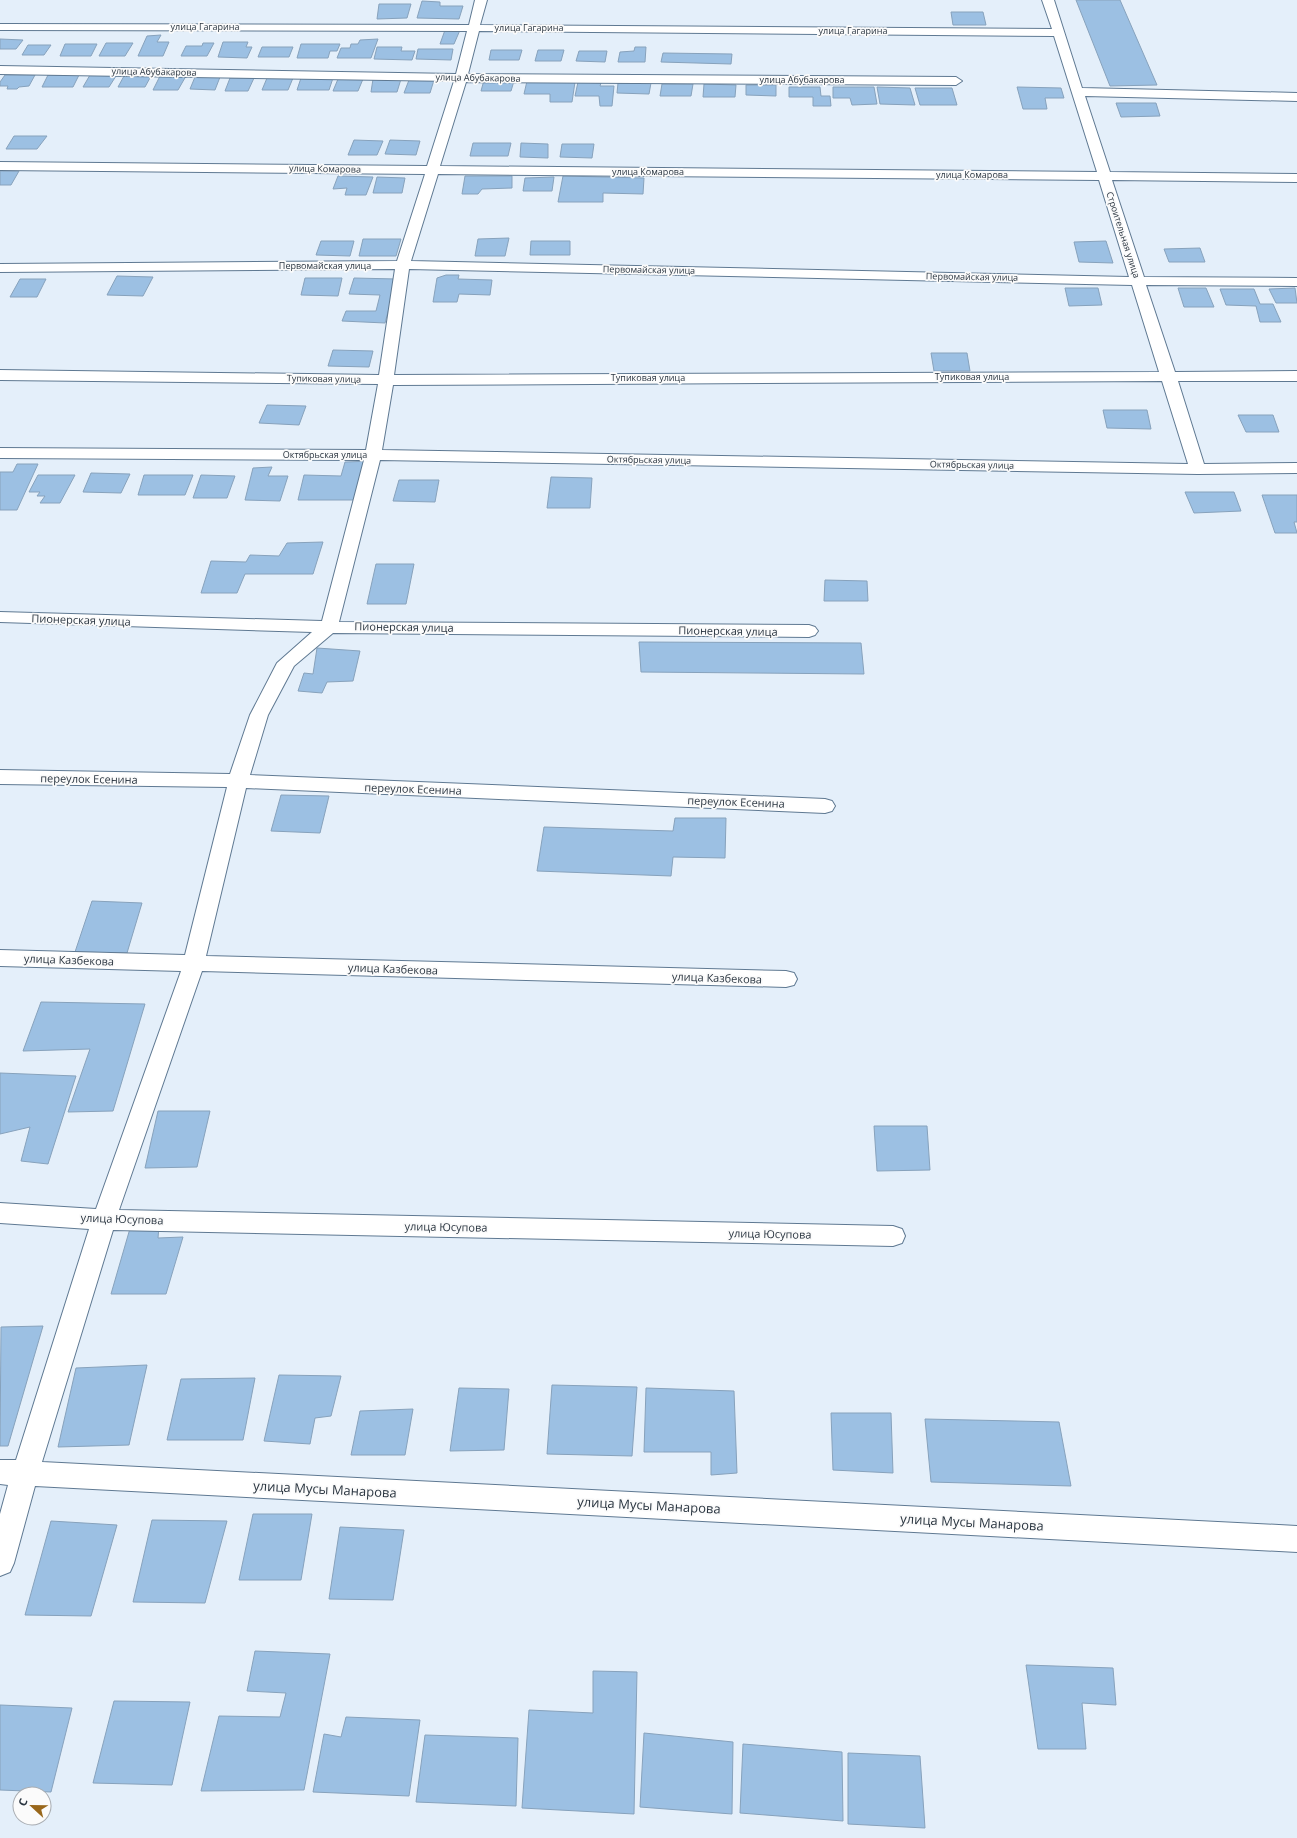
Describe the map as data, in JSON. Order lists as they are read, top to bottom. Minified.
{"streets":{"street":["улица Гагарина","улица Абубакарова","улица Комарова","Строительная улица","Первомайская улица","Тупиковая улица","Октябрьская улица","Пионерская улица","переулок Есенина","улица Казбекова","улица Юсупова","улица Мусы Манарова"]},"crossings":[["улица Гагарина","Строительная улица"],["улица Комарова","Строительная улица"],["Строительная улица","Первомайская улица"],["Строительная улица","Тупиковая улица"],["Строительная улица","Октябрьская улица"]],"north":"left"}
